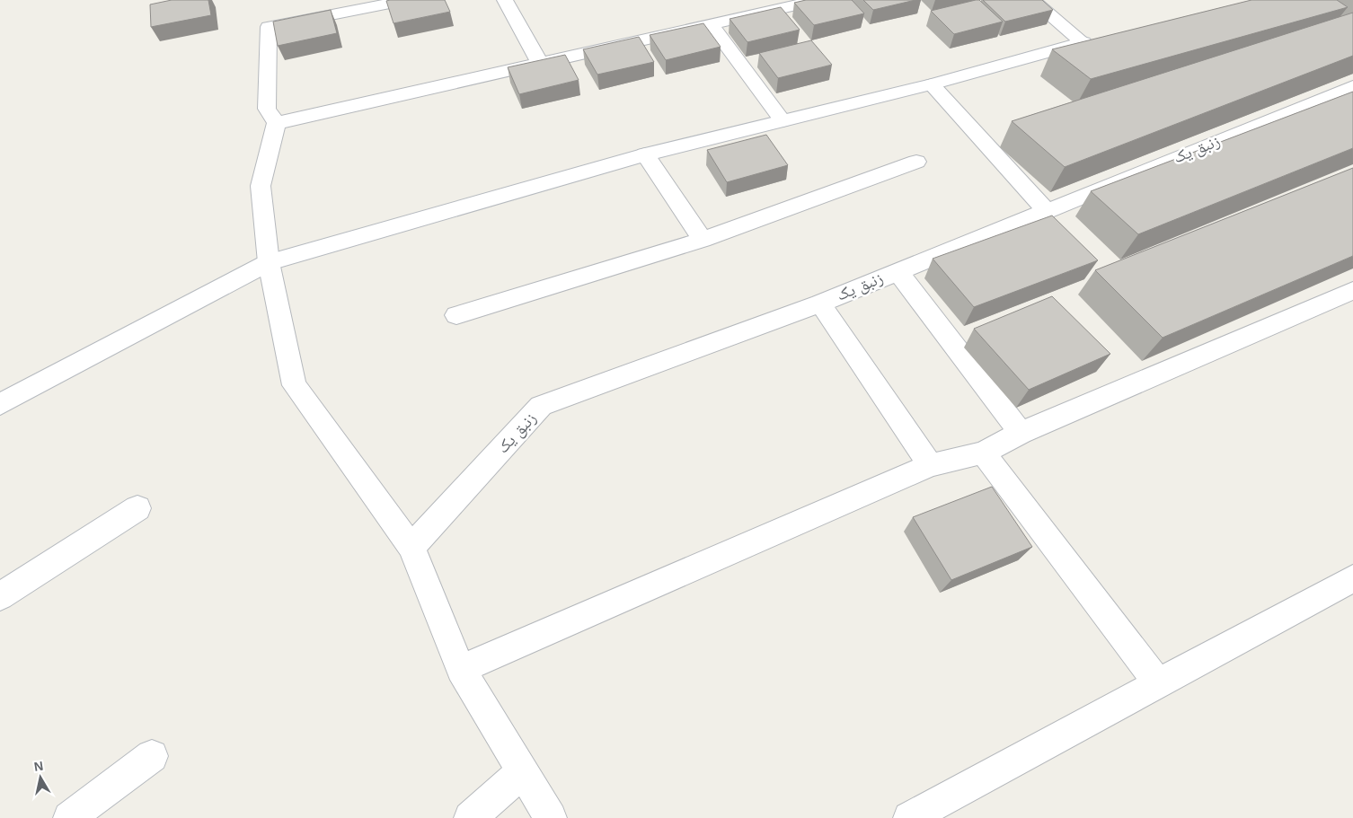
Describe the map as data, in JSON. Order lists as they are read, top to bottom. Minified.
{"streets":{"street":["زنبق یک"]},"north":"top"}
